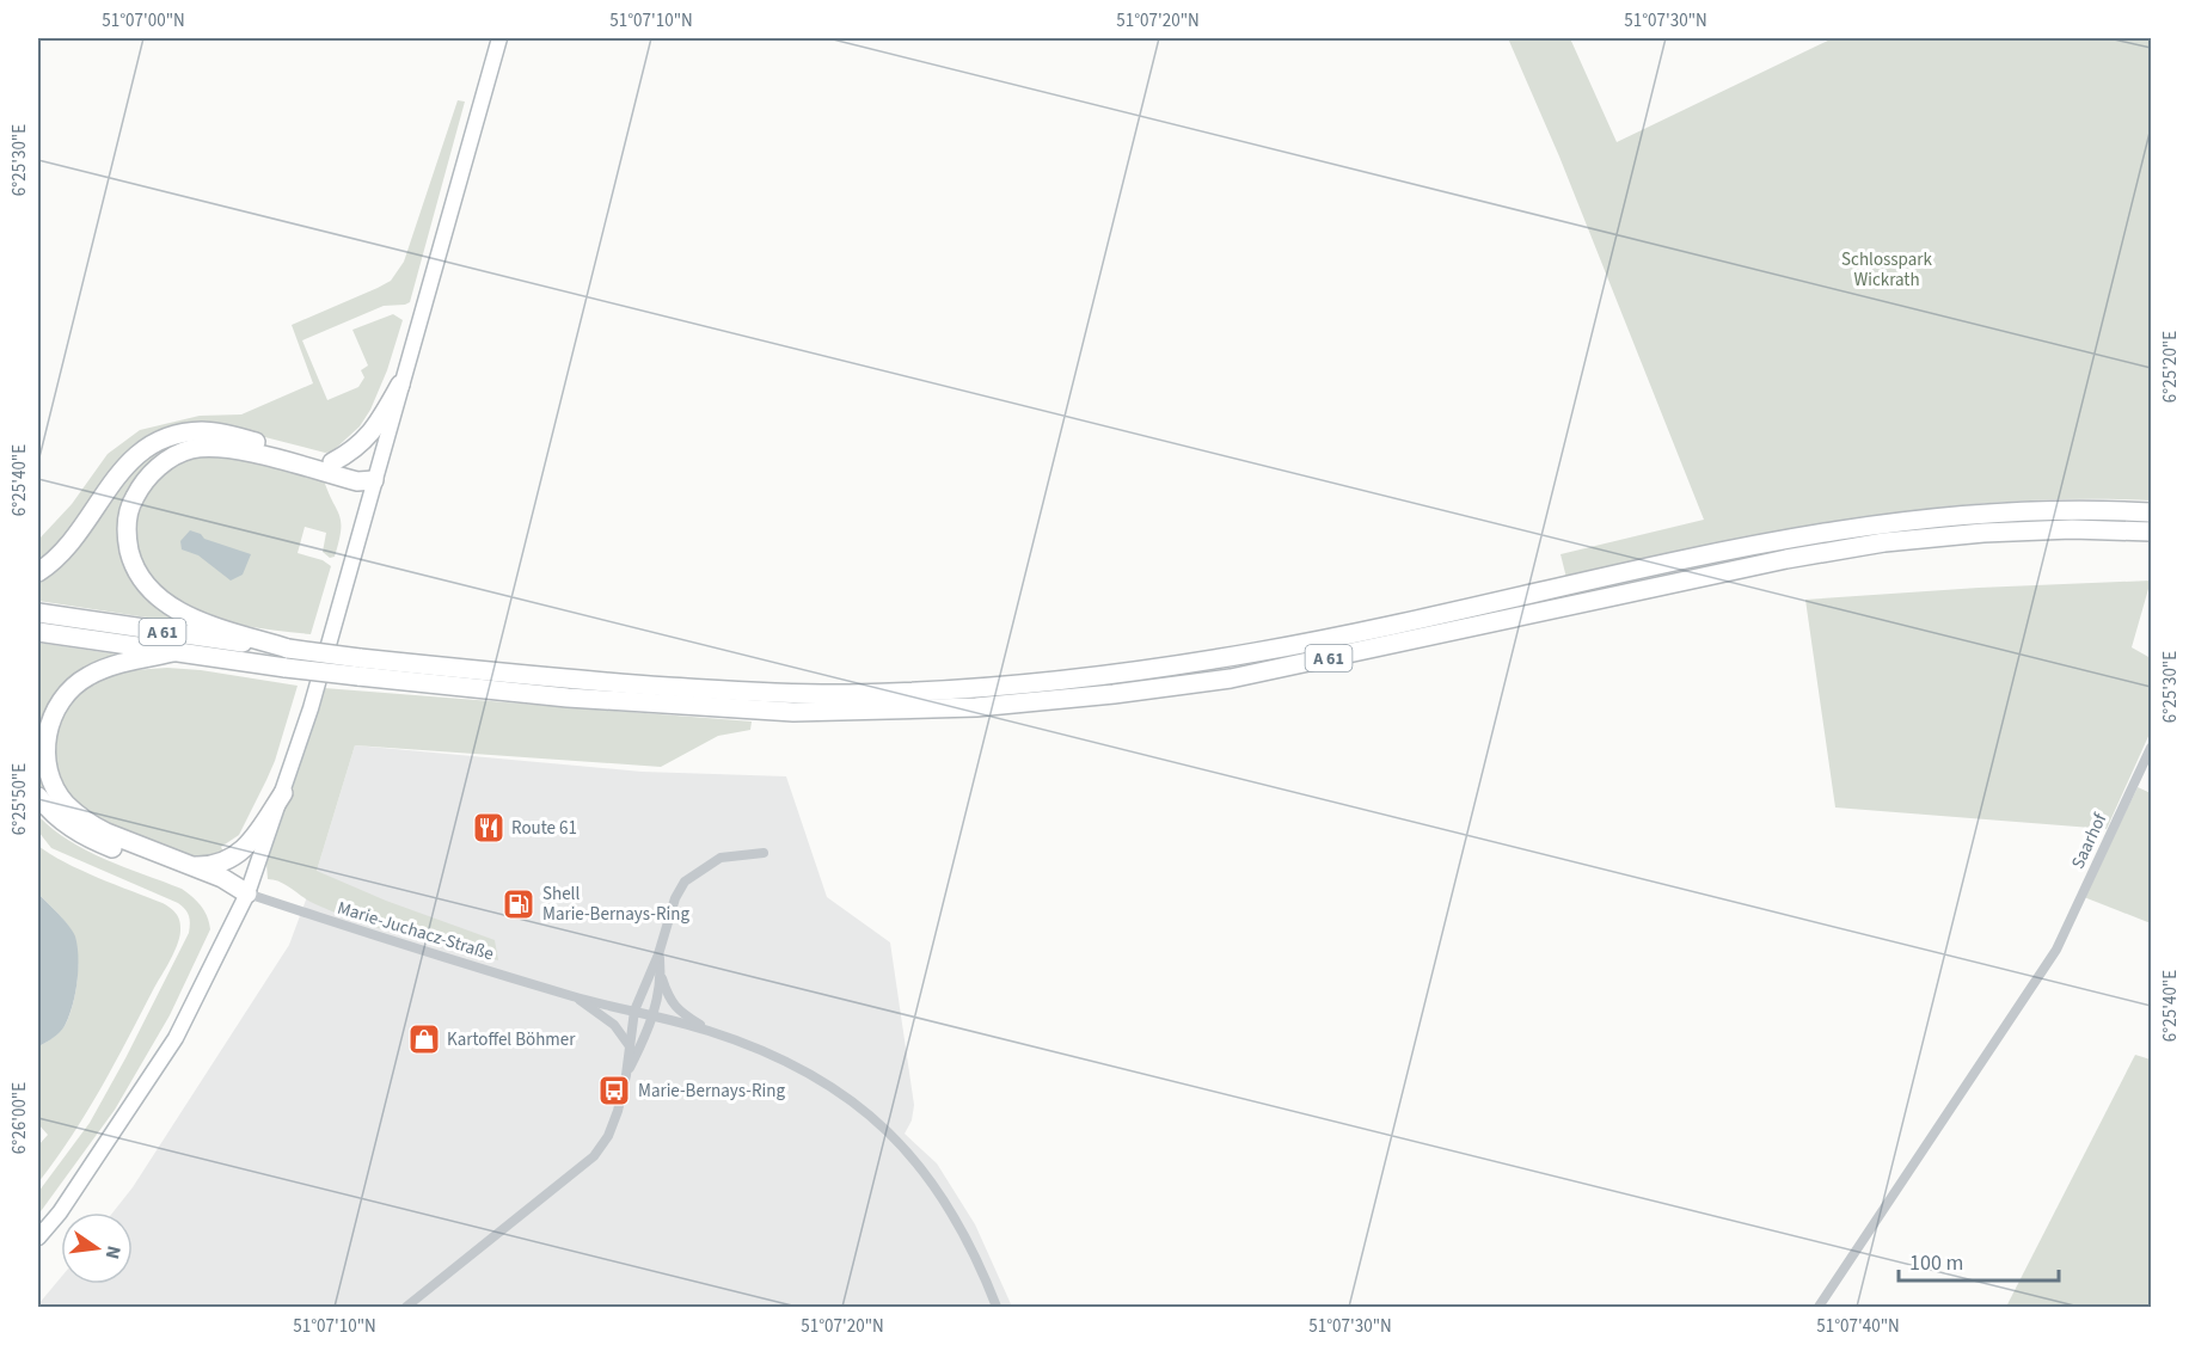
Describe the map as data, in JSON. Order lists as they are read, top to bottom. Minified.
{"streets":{"highway":["A 61"],"street":["Saarhof","Marie-Juchacz-Straße"]},"parks":["Schlosspark Wickrath"],"places":{"restaurant":["Route 61"],"fuel station":["Shell Marie-Bernays-Ring"],"shop":["Kartoffel Böhmer"],"bus stop":["Marie-Bernays-Ring"]},"scale_bar":"100 m","north":"right","coordinates":["51°07'00\"N","51°07'10\"N","51°07'20\"N","51°07'30\"N","6°25'30\"E","6°25'20\"E","6°25'40\"E","6°25'50\"E","6°26'00\"E","51°07'40\"N"]}
